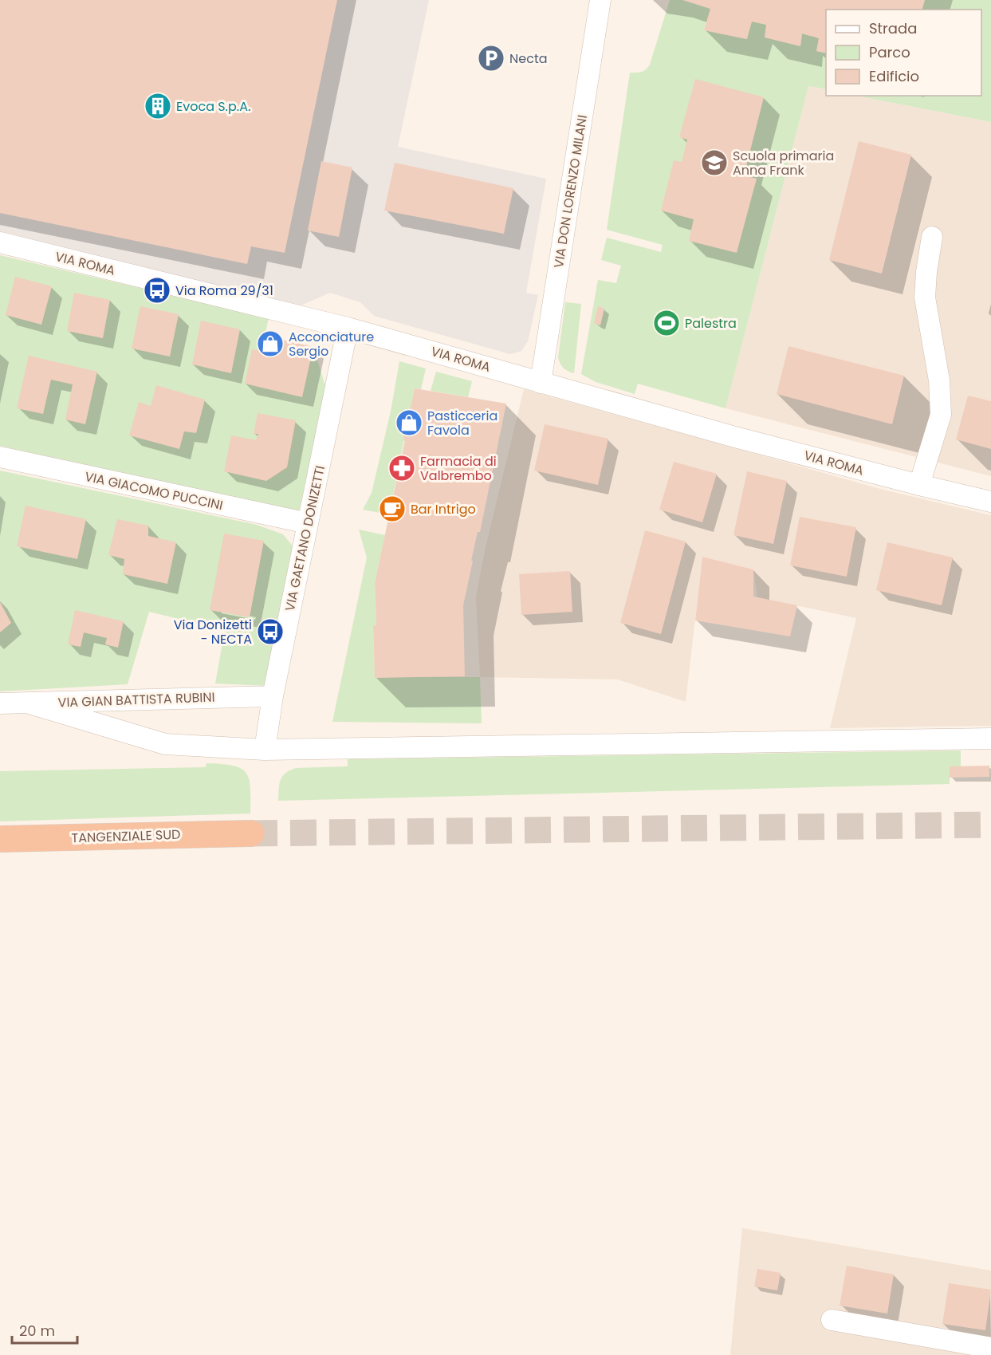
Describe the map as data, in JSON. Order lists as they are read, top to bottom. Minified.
{"streets":{"highway":["TANGENZIALE SUD"],"street":["VIA DON LORENZO MILANI","VIA ROMA","VIA GIACOMO PUCCINI","VIA GAETANO DONIZETTI","VIA GIAN BATTISTA RUBINI"]},"crossings":[["VIA DON LORENZO MILANI","VIA ROMA"],["VIA ROMA","VIA GAETANO DONIZETTI"],["VIA GIACOMO PUCCINI","VIA GAETANO DONIZETTI"],["VIA GAETANO DONIZETTI","VIA GIAN BATTISTA RUBINI"]],"places":{"parking":["Necta"],"building":["Evoca S.p.A."],"school or university":["Scuola primaria Anna Frank"],"bus stop":["Via Roma 29/31","Via Donizetti - NECTA"],"sports":["Palestra"],"shop":["Acconciature Sergio","Pasticceria Favola"],"pharmacy":["Farmacia di Valbrembo"],"cafe":["Bar Intrigo"]},"legend":["Strada","Parco","Edificio"],"scale_bar":"20 m"}
